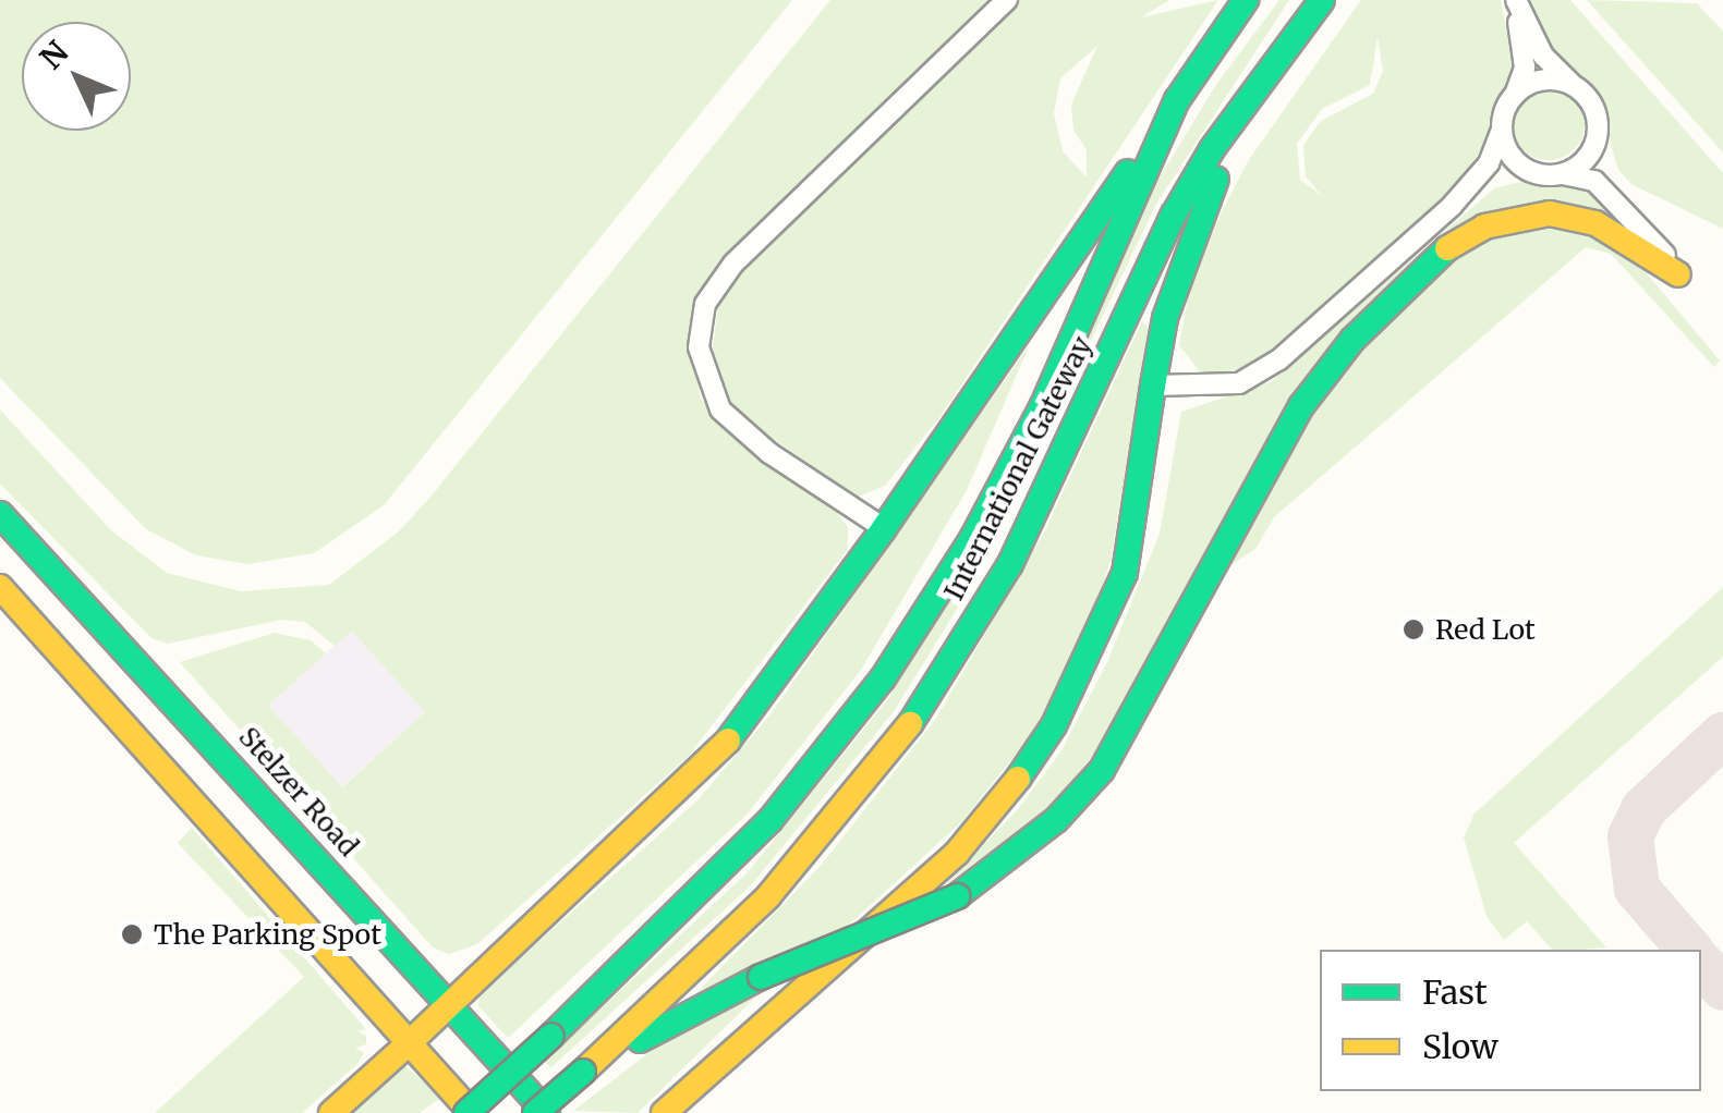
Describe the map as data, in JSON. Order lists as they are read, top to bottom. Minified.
{"streets":{"main road":["International Gateway","Stelzer Road"]},"places":["Red Lot","The Parking Spot"],"legend":["Fast","Slow"],"north":"top left"}
